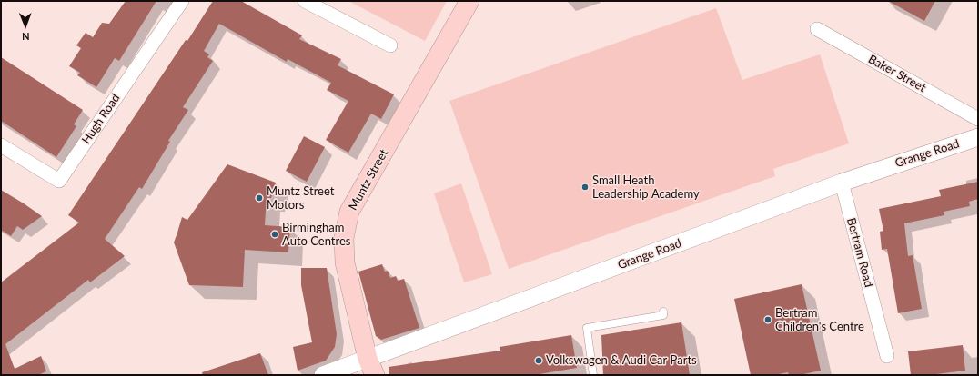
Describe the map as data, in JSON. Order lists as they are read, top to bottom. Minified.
{"streets":{"main road":["Muntz Street"],"street":["Baker Street","Hugh Road","Grange Road","Bertram Road"]},"crossings":[["Grange Road","Muntz Street"],["Grange Road","Bertram Road"]],"places":["Small Heath Leadership Academy","Muntz Street Motors","Birmingham Auto Centres","Bertram Children's Centre","Volkswagen & Audi Car Parts"],"north":"bottom"}
